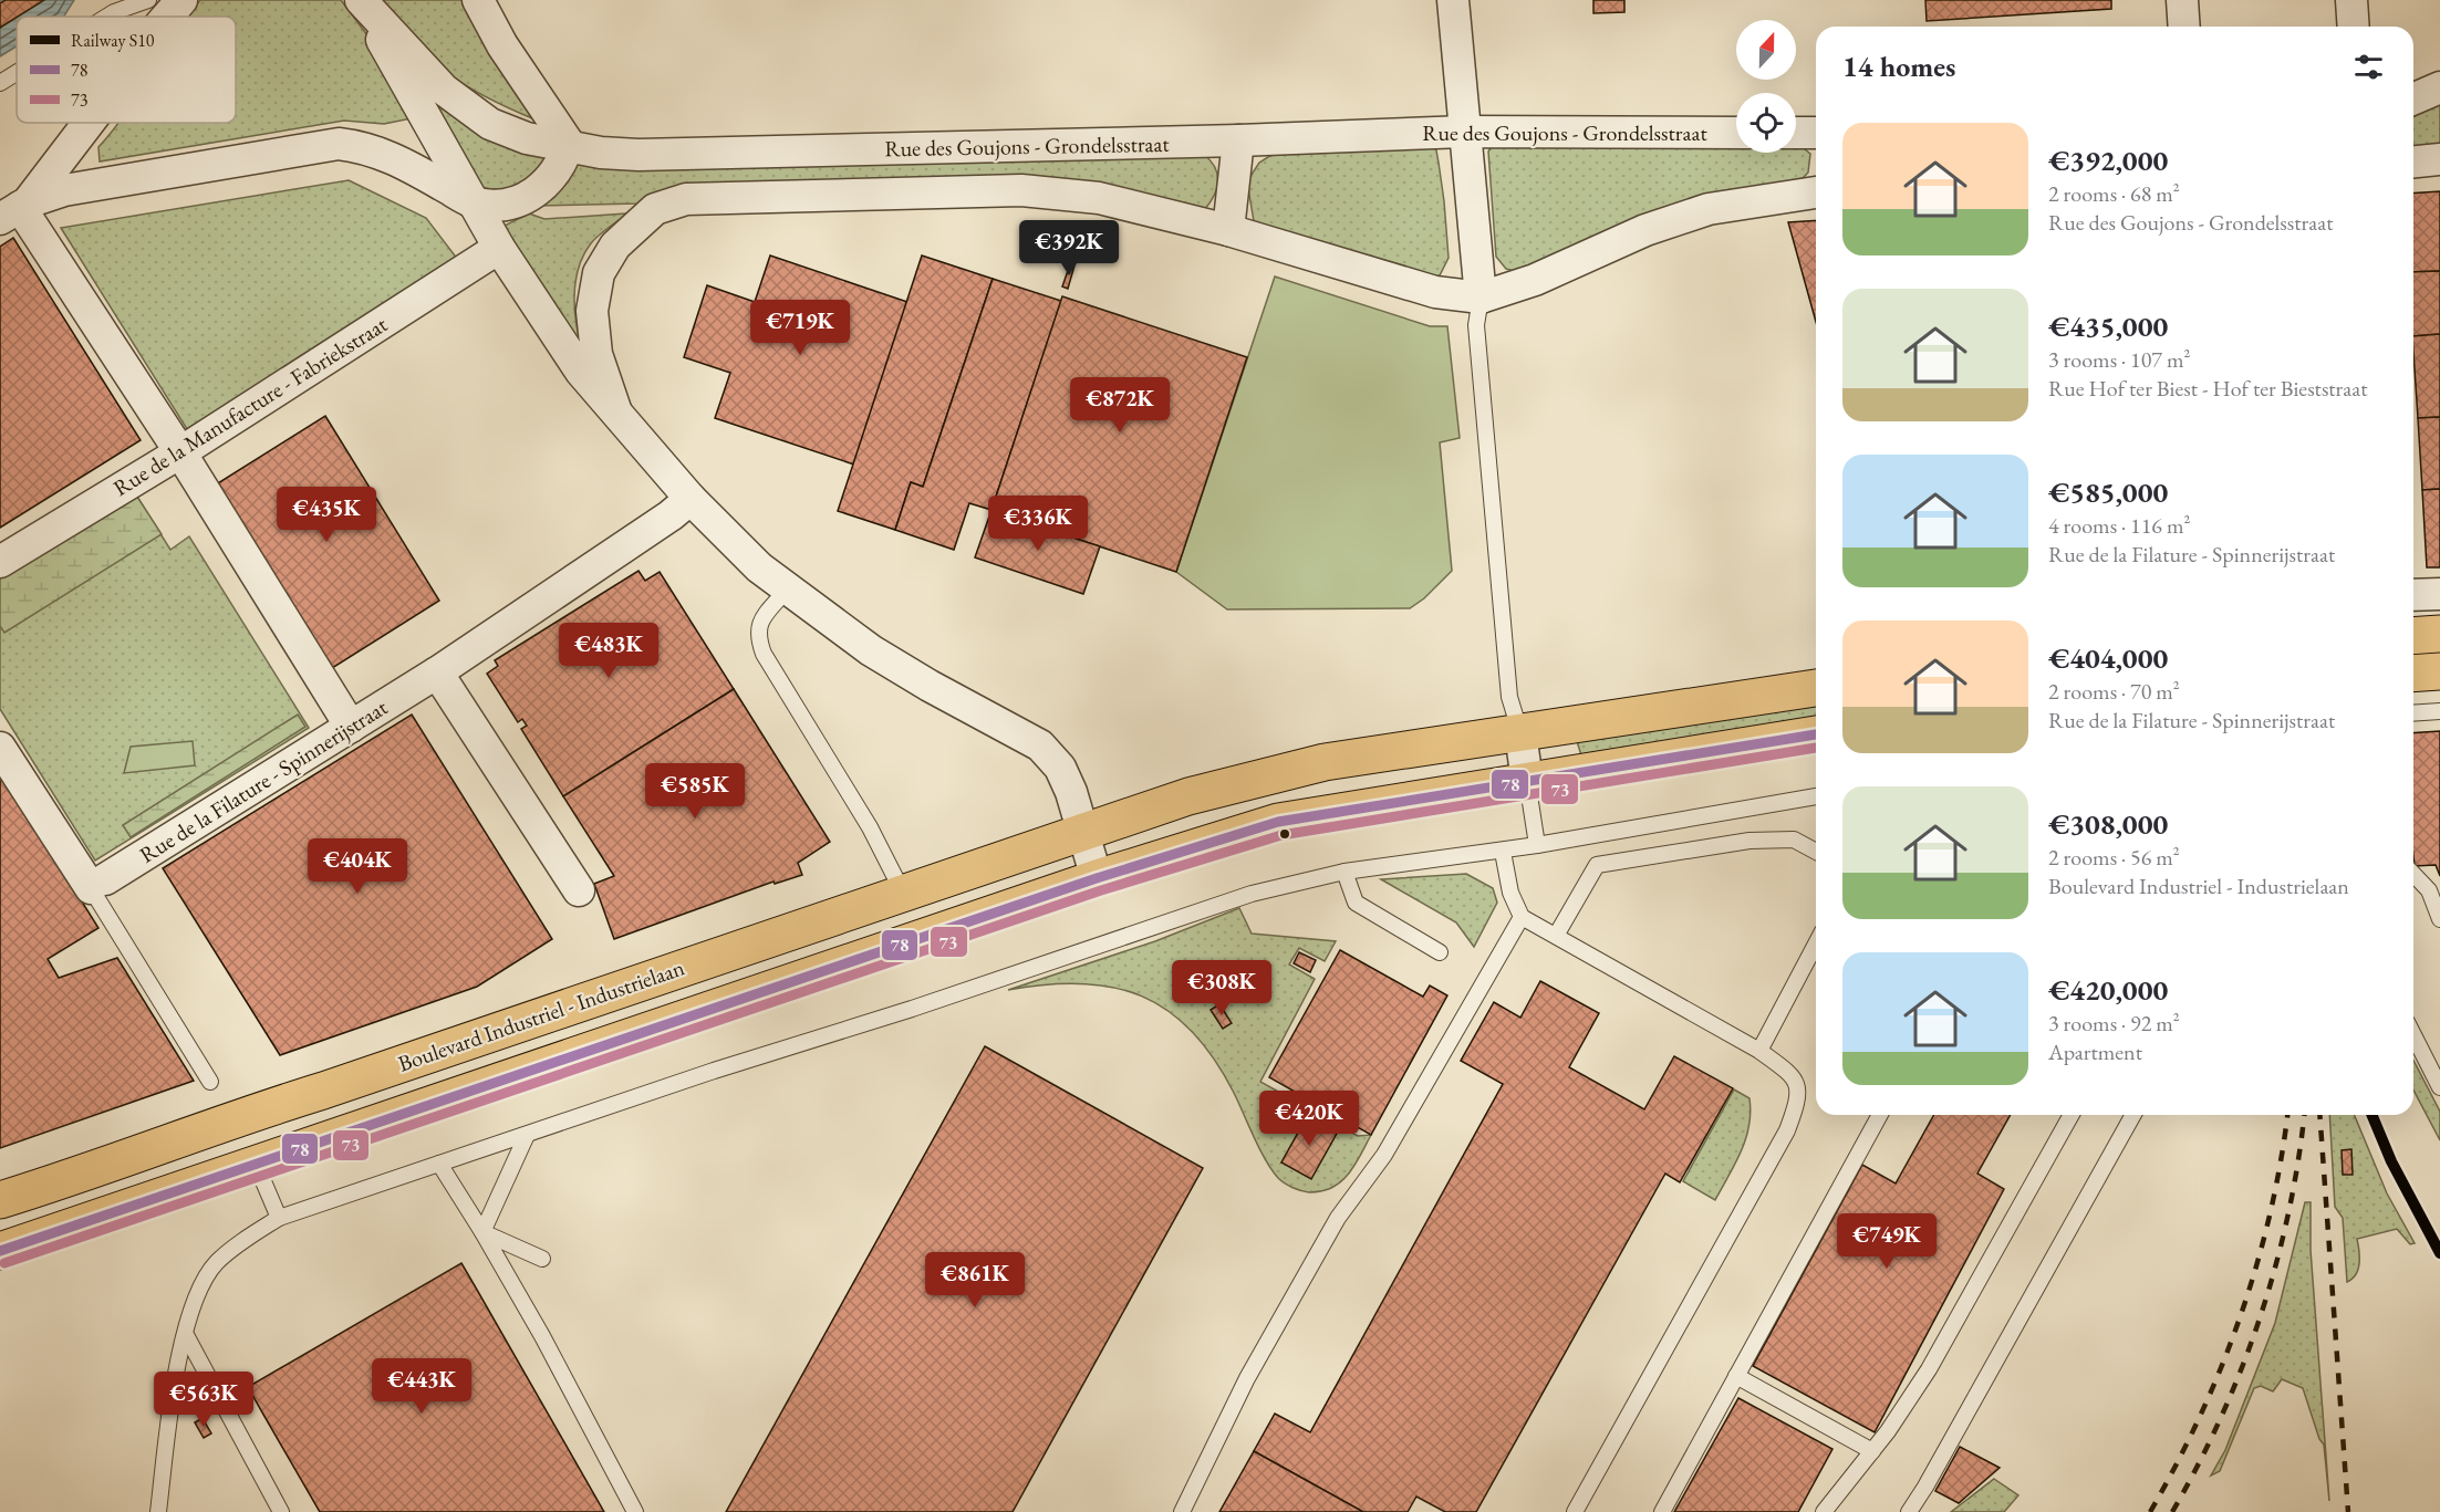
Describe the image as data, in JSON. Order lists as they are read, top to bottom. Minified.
{"streets":{"main road":["Boulevard Industriel - Industrielaan"],"street":["Rue des Goujons - Grondelsstraat","Rue de la Manufacture - Fabriekstraat","Rue de la Filature - Spinnerijstraat"]},"lines":["transit line 78","transit line 73","rail line S10"],"legend":["Railway S10","78","73"],"north":"top","page":{"heading":"14 homes","list":[{"name":"€392,000","note":"2 rooms · 68 m² · Rue des Goujons - Grondelsstraat"},{"name":"€435,000","note":"3 rooms · 107 m² · Rue Hof ter Biest - Hof ter Bieststraat"},{"name":"€585,000","note":"4 rooms · 116 m² · Rue de la Filature - Spinnerijstraat"},{"name":"€404,000","note":"2 rooms · 70 m² · Rue de la Filature - Spinnerijstraat"},{"name":"€308,000","note":"2 rooms · 56 m² · Boulevard Industriel - Industrielaan"},{"name":"€420,000","note":"3 rooms · 92 m² · Apartment"}],"price":["€392K","€719K","€872K","€435K","€336K","€483K","€585K","€404K","€308K","€420K","€749K","€861K","€443K","€563K"]}}
